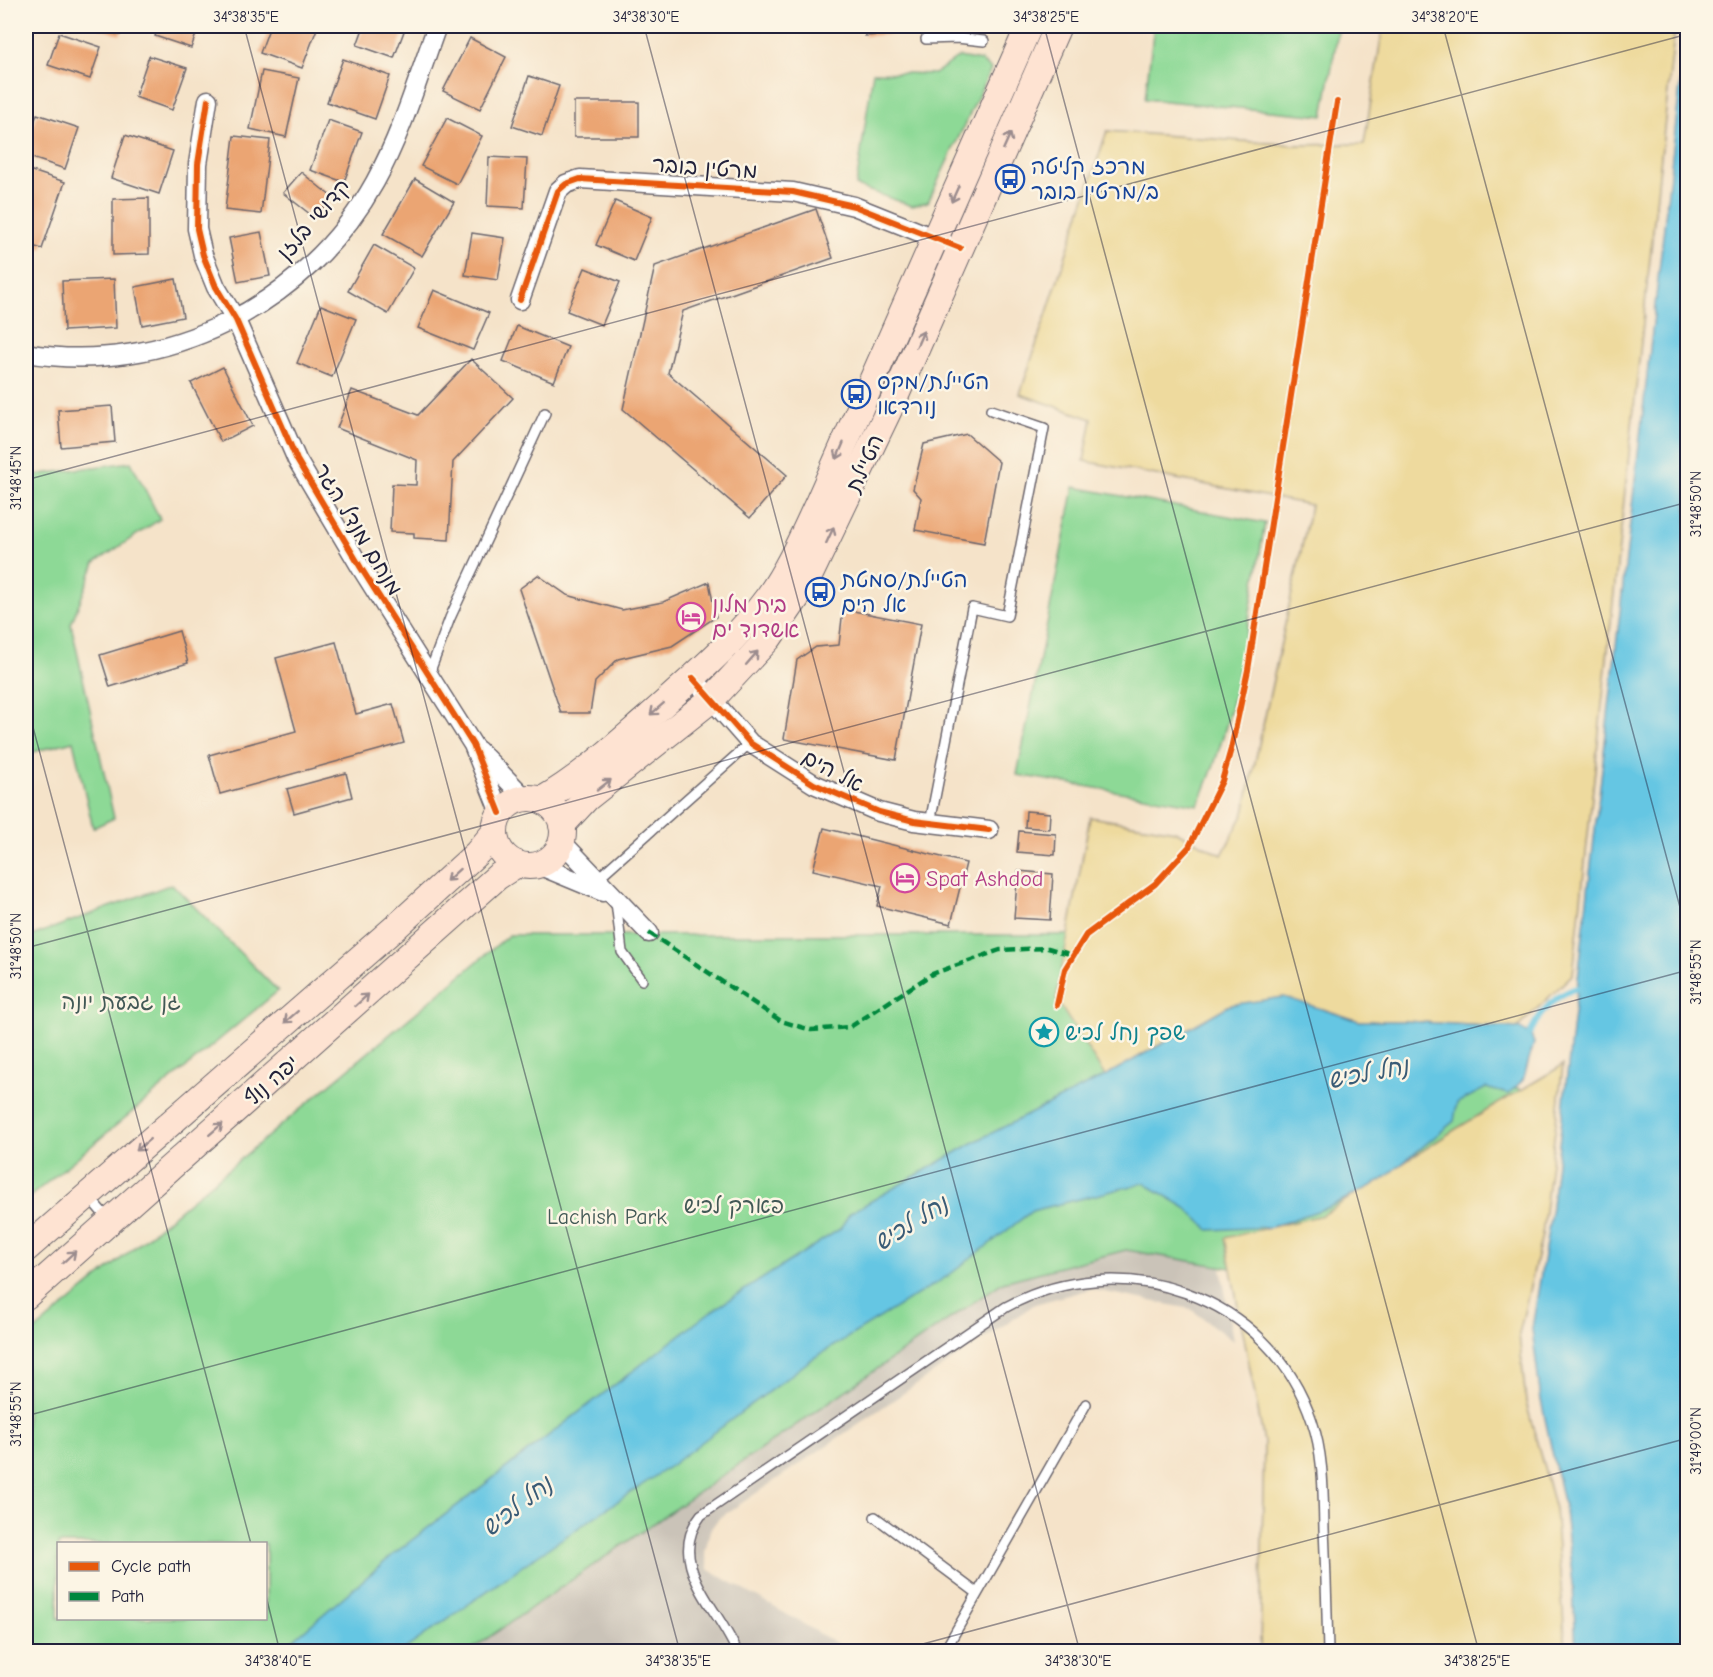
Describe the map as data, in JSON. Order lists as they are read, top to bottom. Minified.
{"streets":{"main road":["הטיילת","יפה נוף"],"street":["מרטין בובר","קדושי בלזן","מנחם מנדל הגר","אל הים"]},"crossings":[["מרטין בובר","הטיילת"],["קדושי בלזן","מנחם מנדל הגר"],["הטיילת","אל הים"],["הטיילת","יפה נוף"]],"water":["נחל לכיש"],"parks":["גן גבעת יונה","פארק לכיש","Lachish Park"],"places":{"bus stop":["מרכז קליטה ב/מרטין בובר","הטיילת/מקס נורדאו","הטיילת/סמטת אל הים"],"hotel":["בית מלון אשדוד ים","Spat Ashdod"],"place":["שפך נחל לכיש"]},"legend":["Cycle path","Path"],"coordinates":["34°38'35\"E","34°38'30\"E","34°38'25\"E","34°38'20\"E","31°48'45\"N","31°48'50\"N","31°48'55\"N","31°49'00\"N","34°38'40\"E"]}
